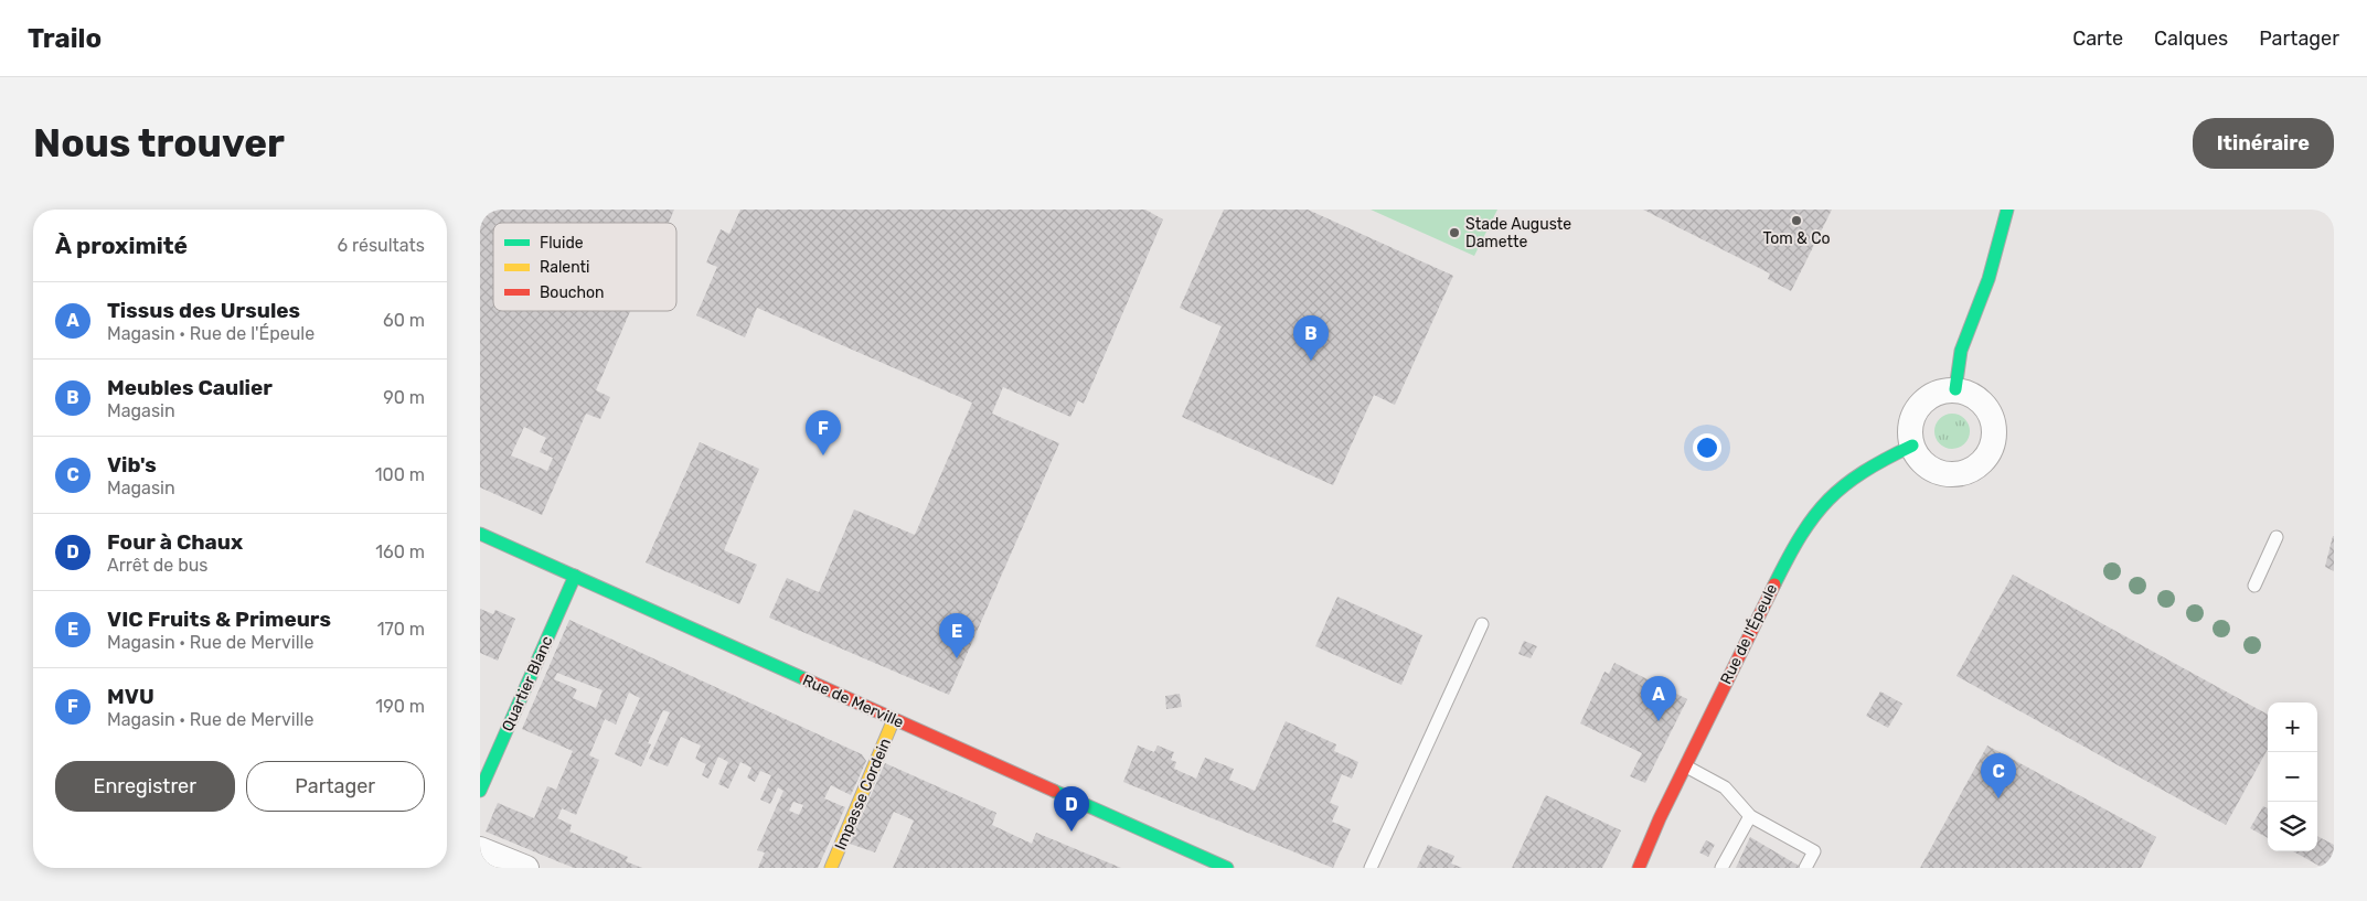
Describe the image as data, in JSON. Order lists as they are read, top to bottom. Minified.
{"streets":{"street":["Rue de l'Épeule","Quartier Blanc","Rue de Merville","Impasse Cordein"]},"crossings":[["Quartier Blanc","Rue de Merville"],["Rue de Merville","Impasse Cordein"]],"places":["Tom & Co","Stade Auguste Damette"],"legend":["Fluide","Ralenti","Bouchon"],"page":{"header":"Trailo","nav":["Carte","Calques","Partager"],"buttons":["Itinéraire",["Enregistrer","Partager"]],"title":"Nous trouver","heading":["À proximité","6 résultats"],"list":[{"mark":"A","name":"Tissus des Ursules","note":"Magasin · Rue de l'Épeule","value":"60 m"},{"mark":"B","name":"Meubles Caulier","note":"Magasin","value":"90 m"},{"mark":"C","name":"Vib's","note":"Magasin","value":"100 m"},{"mark":"D","name":"Four à Chaux","note":"Arrêt de bus","value":"160 m"},{"mark":"E","name":"VIC Fruits & Primeurs","note":"Magasin · Rue de Merville","value":"170 m"},{"mark":"F","name":"MVU","note":"Magasin · Rue de Merville","value":"190 m"}],"pins":["B","F","E","A","C","D"],"map_buttons":["+","−"]}}
